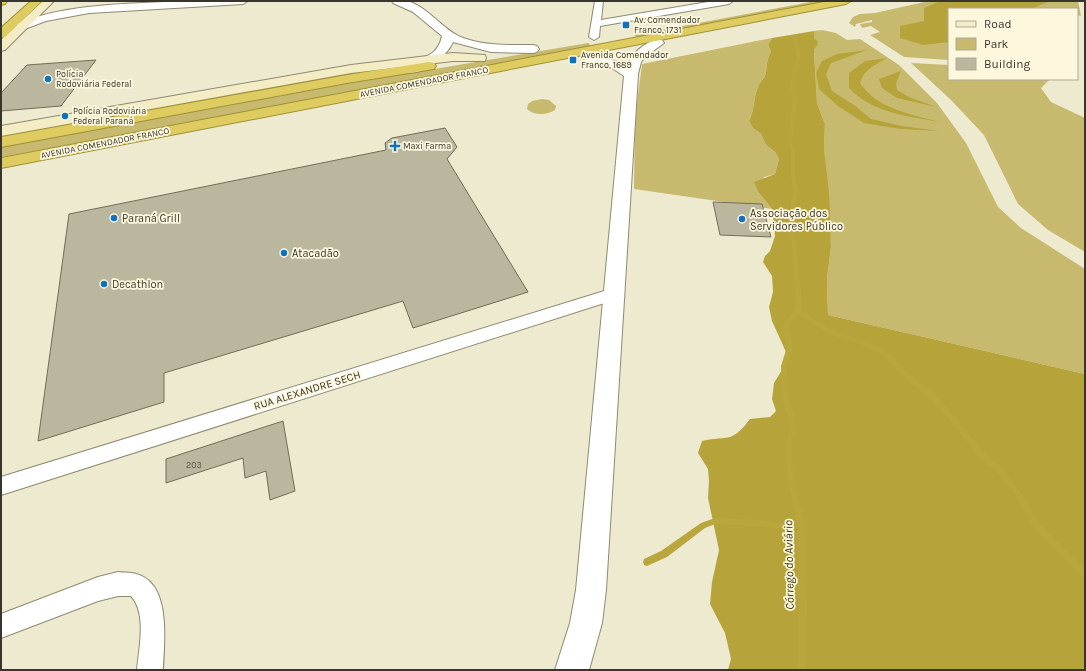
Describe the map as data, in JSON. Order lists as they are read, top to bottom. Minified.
{"streets":{"highway":["AVENIDA COMENDADOR FRANCO"],"street":["RUA ALEXANDRE SECH"]},"water":["Córrego do Aviário"],"places":{"transit":["Av. Comendador Franco, 1731","Avenida Comendador Franco, 1689"],"other":["Polícia Rodoviária Federal","Polícia Rodoviária Federal Paraná","Paraná Grill","Associação dos Servidores Público","Atacadão","Decathlon"],"health":["Maxi Farma"]},"house_numbers":["203"],"legend":["Road","Park","Building"]}
